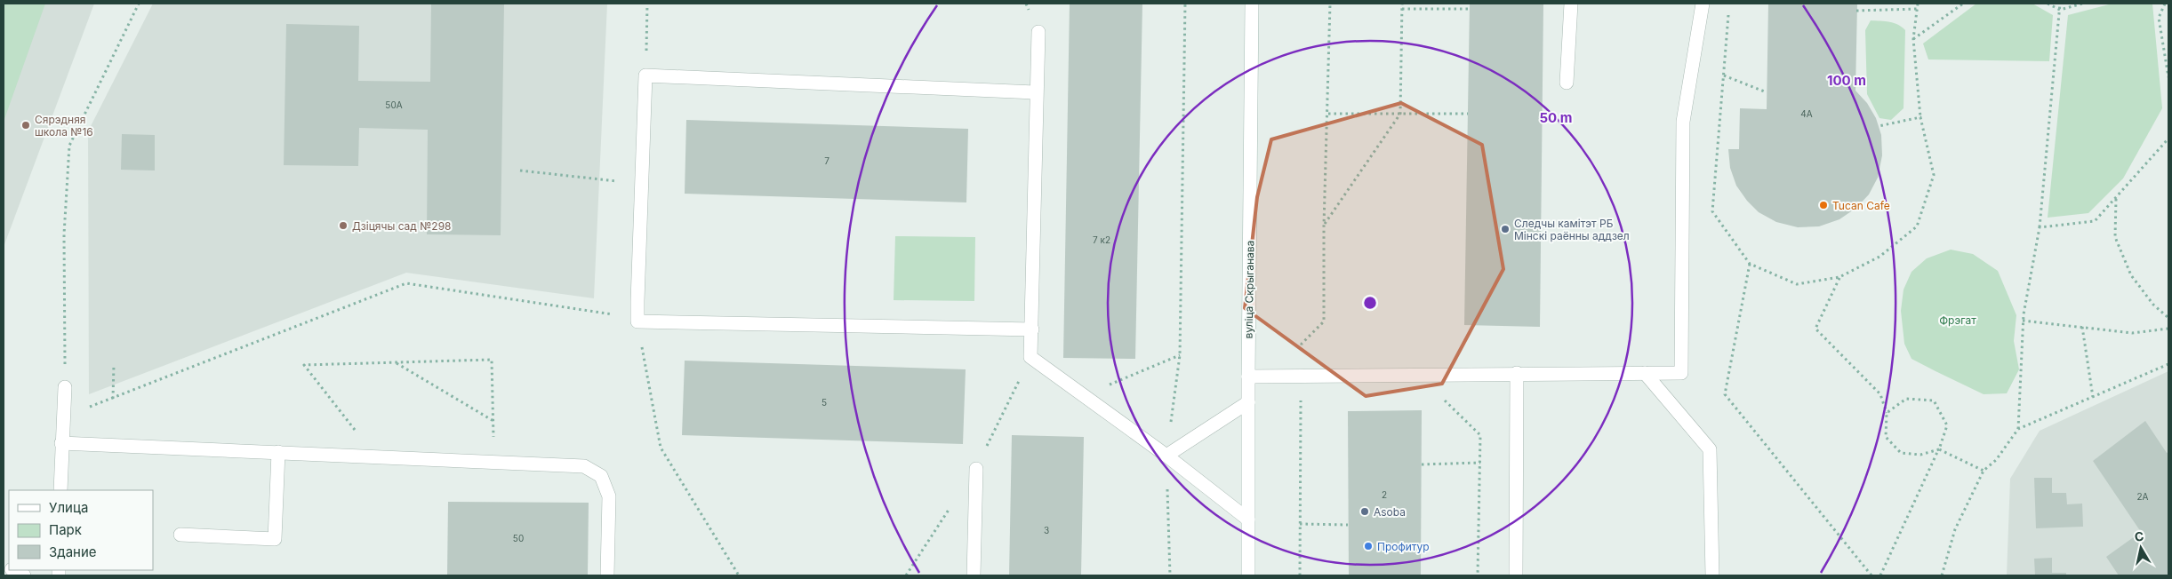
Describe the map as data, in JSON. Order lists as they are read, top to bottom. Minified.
{"streets":{"street":["вуліца Скрыганава"]},"parks":["Фрэгат"],"places":["Сярэдняя школа №16","Tucan Cafe","Дзіцячы сад №298","Следчы камітэт РБ Мінскі раённы аддзел","Asoba","Профитур"],"house_numbers":["50А","4А","7","7 к2","5","2","2А","3","50"],"legend":["Улица","Парк","Здание"],"north":"top","rings":["100 m","50 m"]}
